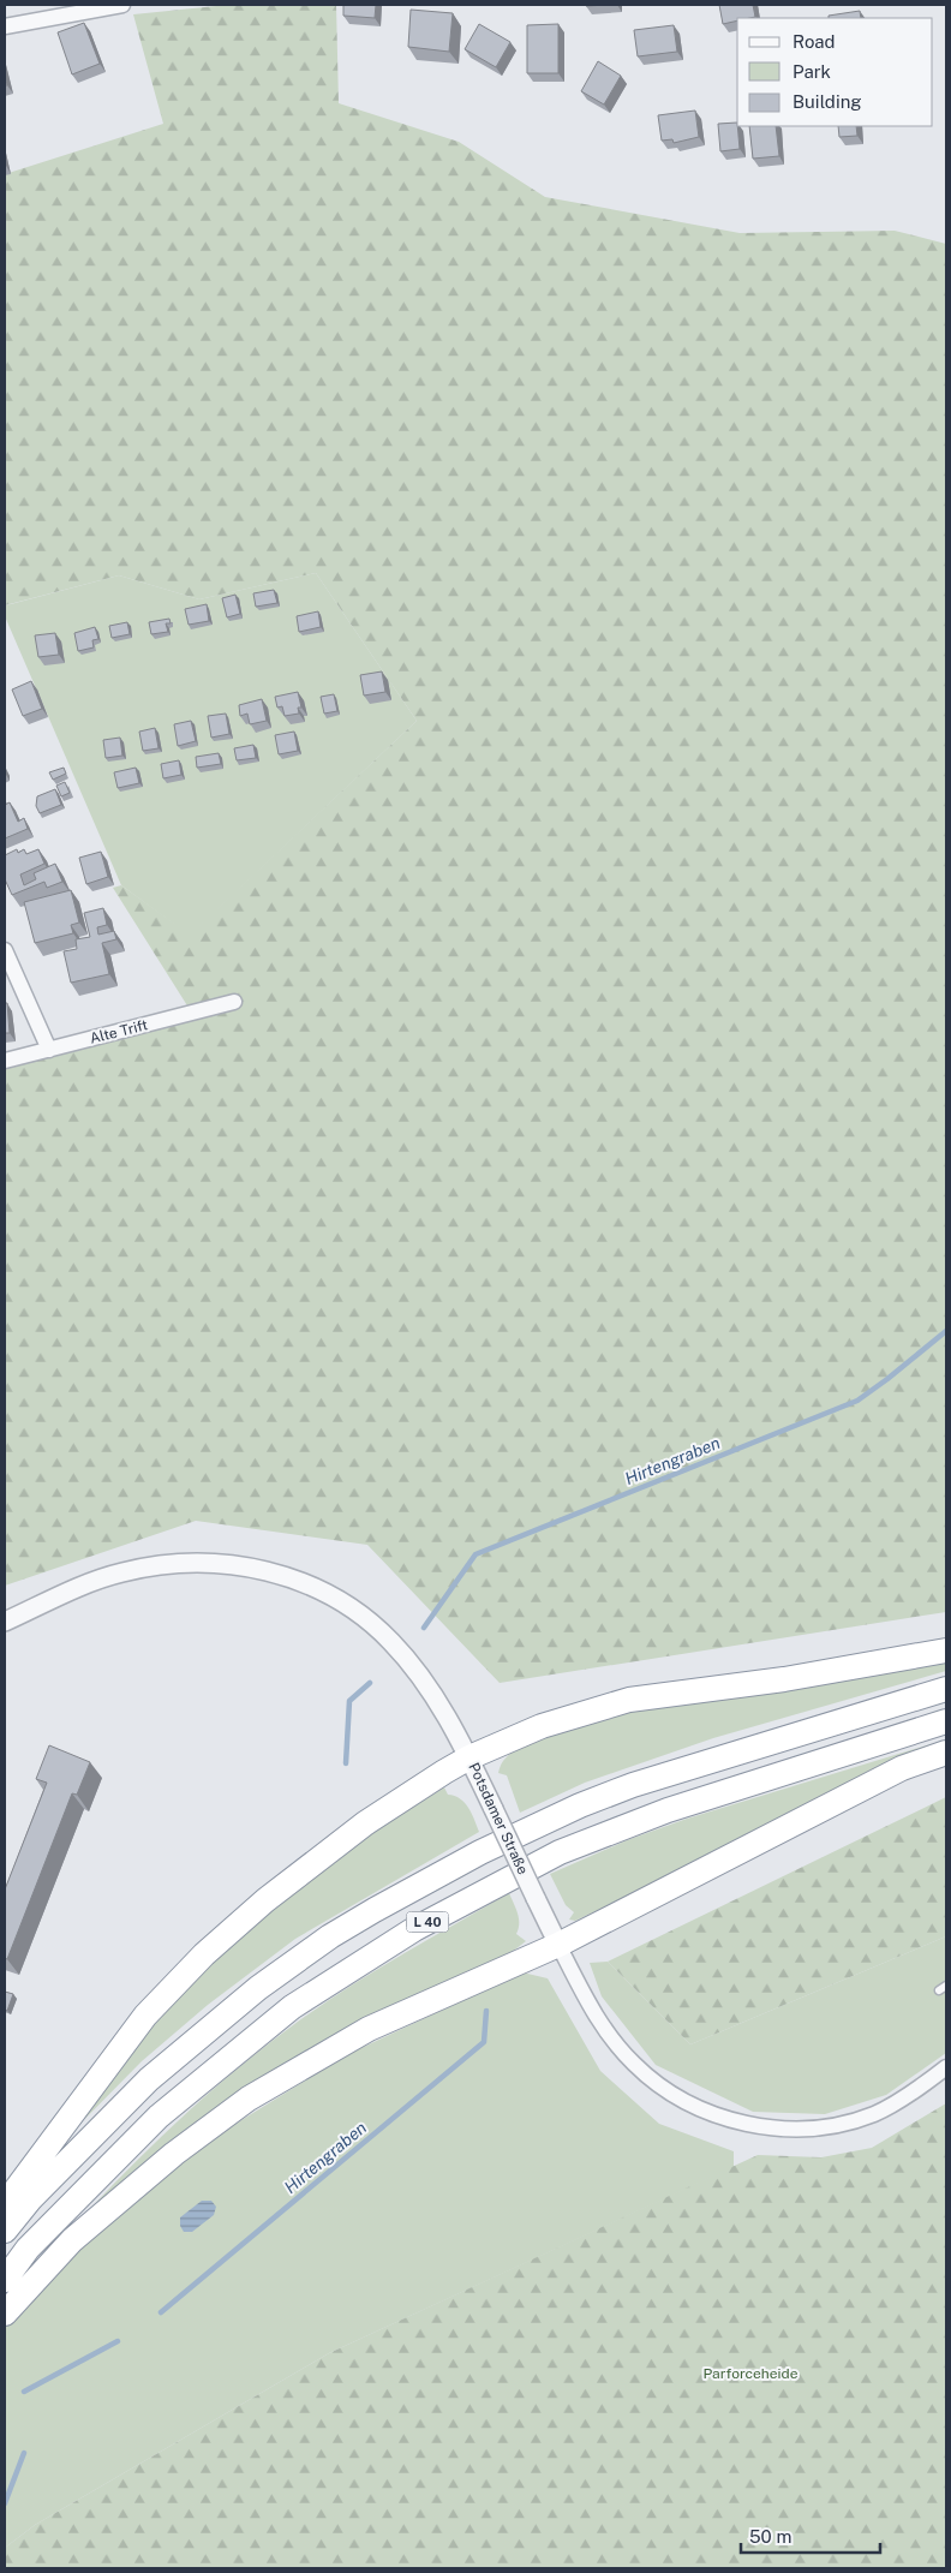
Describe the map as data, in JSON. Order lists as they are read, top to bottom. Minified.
{"streets":{"highway":["L 40"],"street":["Alte Trift","Potsdamer Straße"]},"water":["Hirtengraben"],"parks":["Parforceheide"],"legend":["Road","Park","Building"],"scale_bar":"50 m"}
